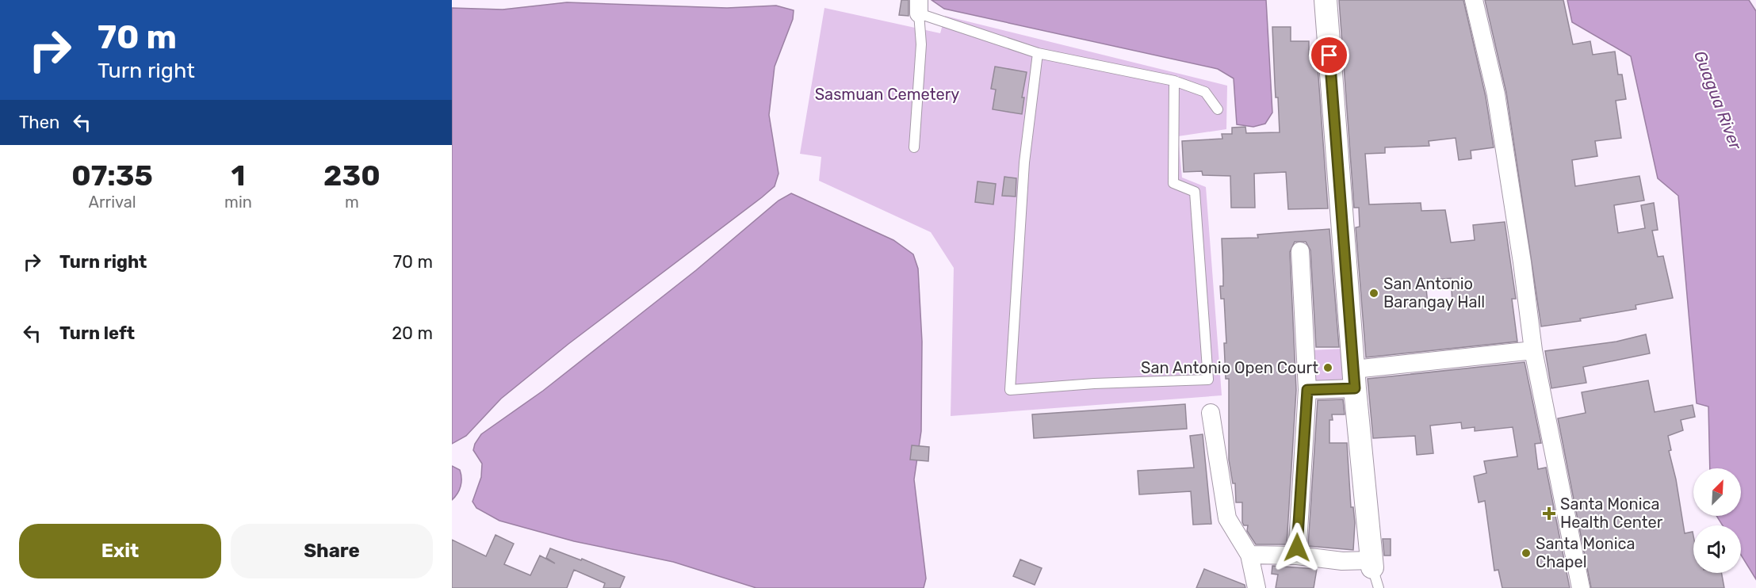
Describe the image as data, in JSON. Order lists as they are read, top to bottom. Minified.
{"water":["Guagua River"],"parks":["Sasmuan Cemetery"],"places":{"other":["San Antonio Barangay Hall","San Antonio Open Court","Santa Monica Chapel"],"health":["Santa Monica Health Center"]},"north":"top right","page":{"turn":["70 m","Turn right"],"then":"Then","eta":["07:35","Arrival","1","min","230","m"],"list":[{"name":"Turn right","value":"70 m"},{"name":"Turn left","value":"20 m"}],"buttons":["Exit","Share"]}}
